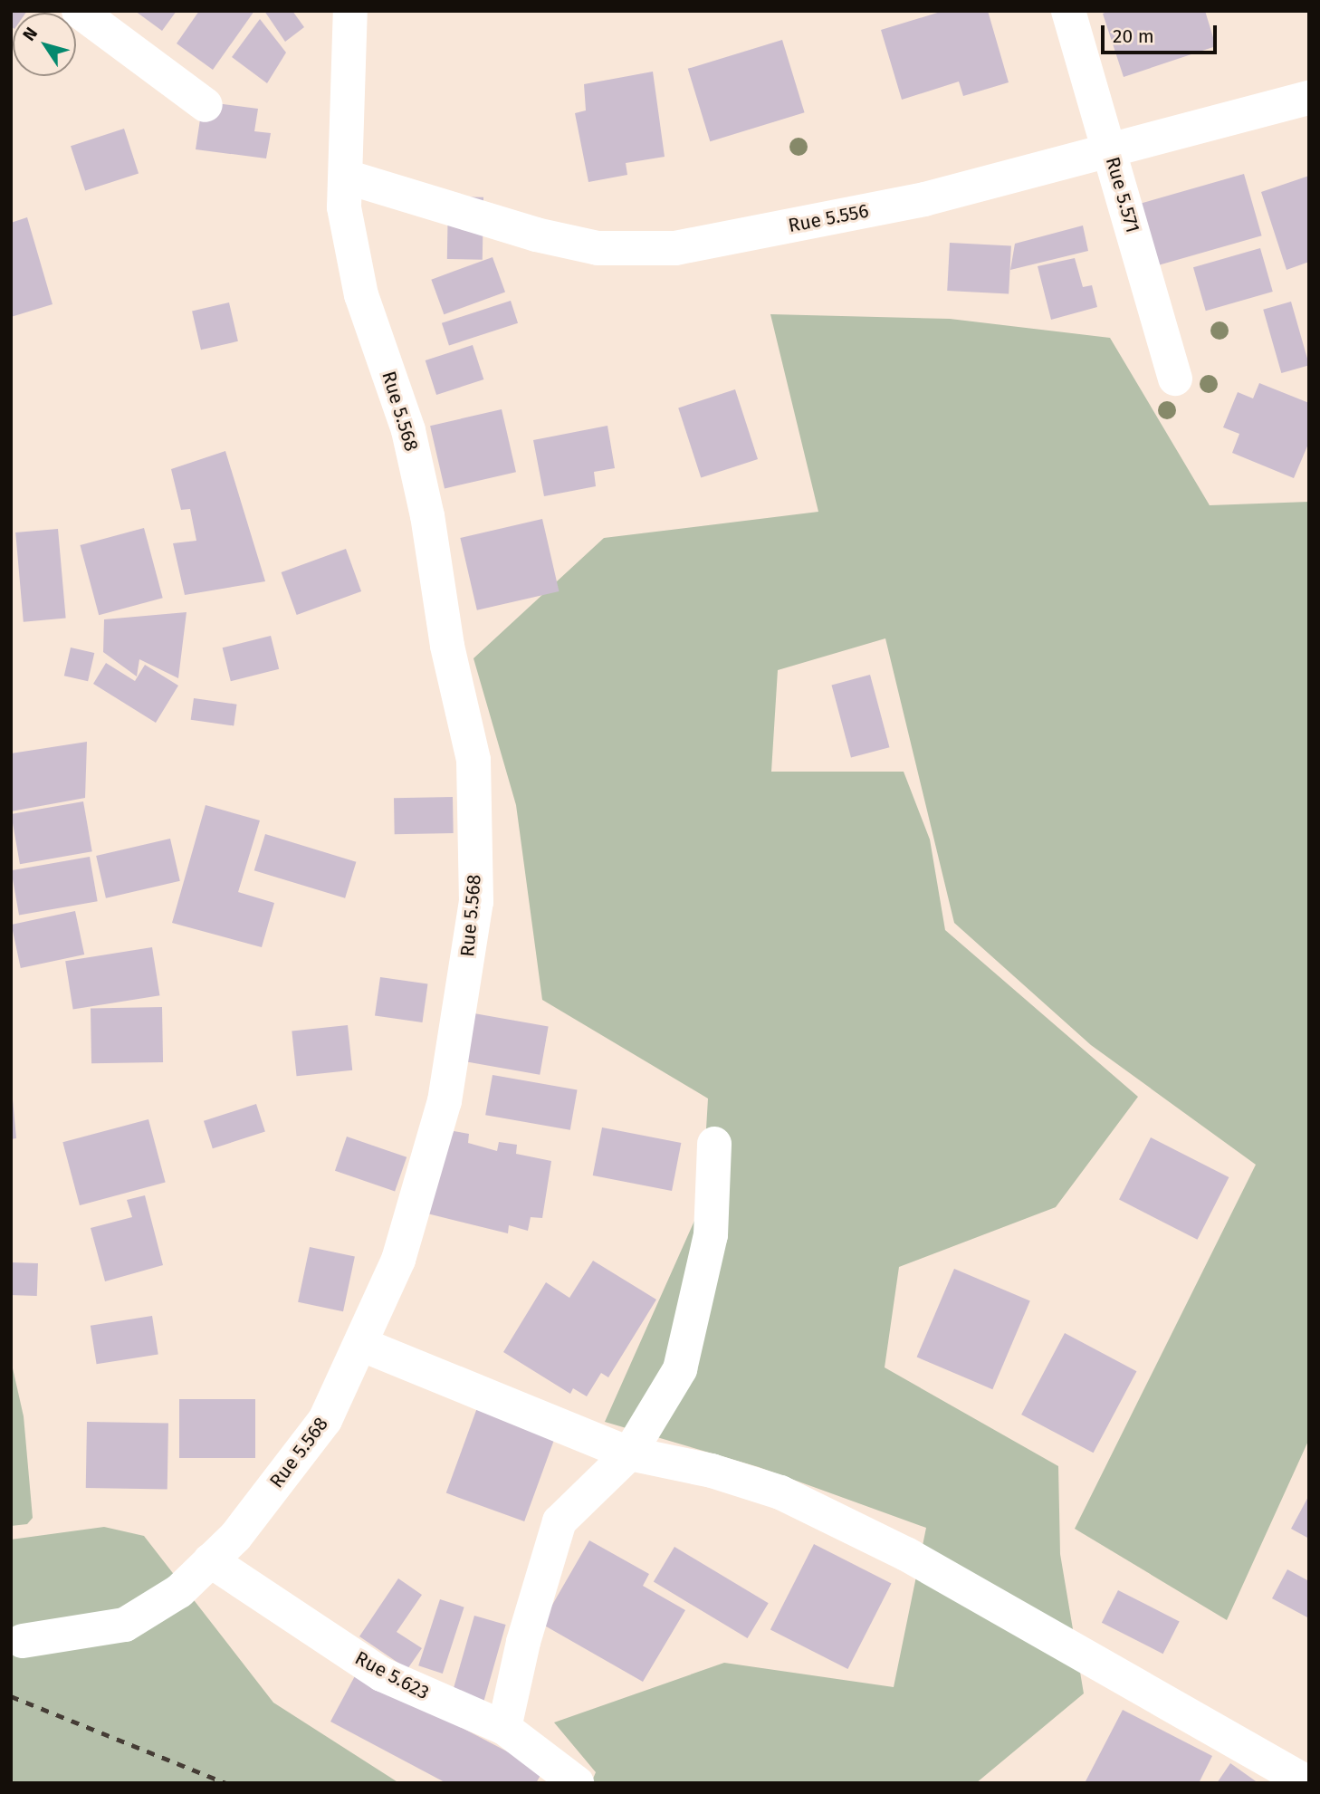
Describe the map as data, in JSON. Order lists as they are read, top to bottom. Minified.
{"streets":{"street":["Rue 5.571","Rue 5.556","Rue 5.568","Rue 5.623"]},"crossings":[["Rue 5.571","Rue 5.556"],["Rue 5.556","Rue 5.568"],["Rue 5.568","Rue 5.623"]],"scale_bar":"20 m","north":"top left"}
